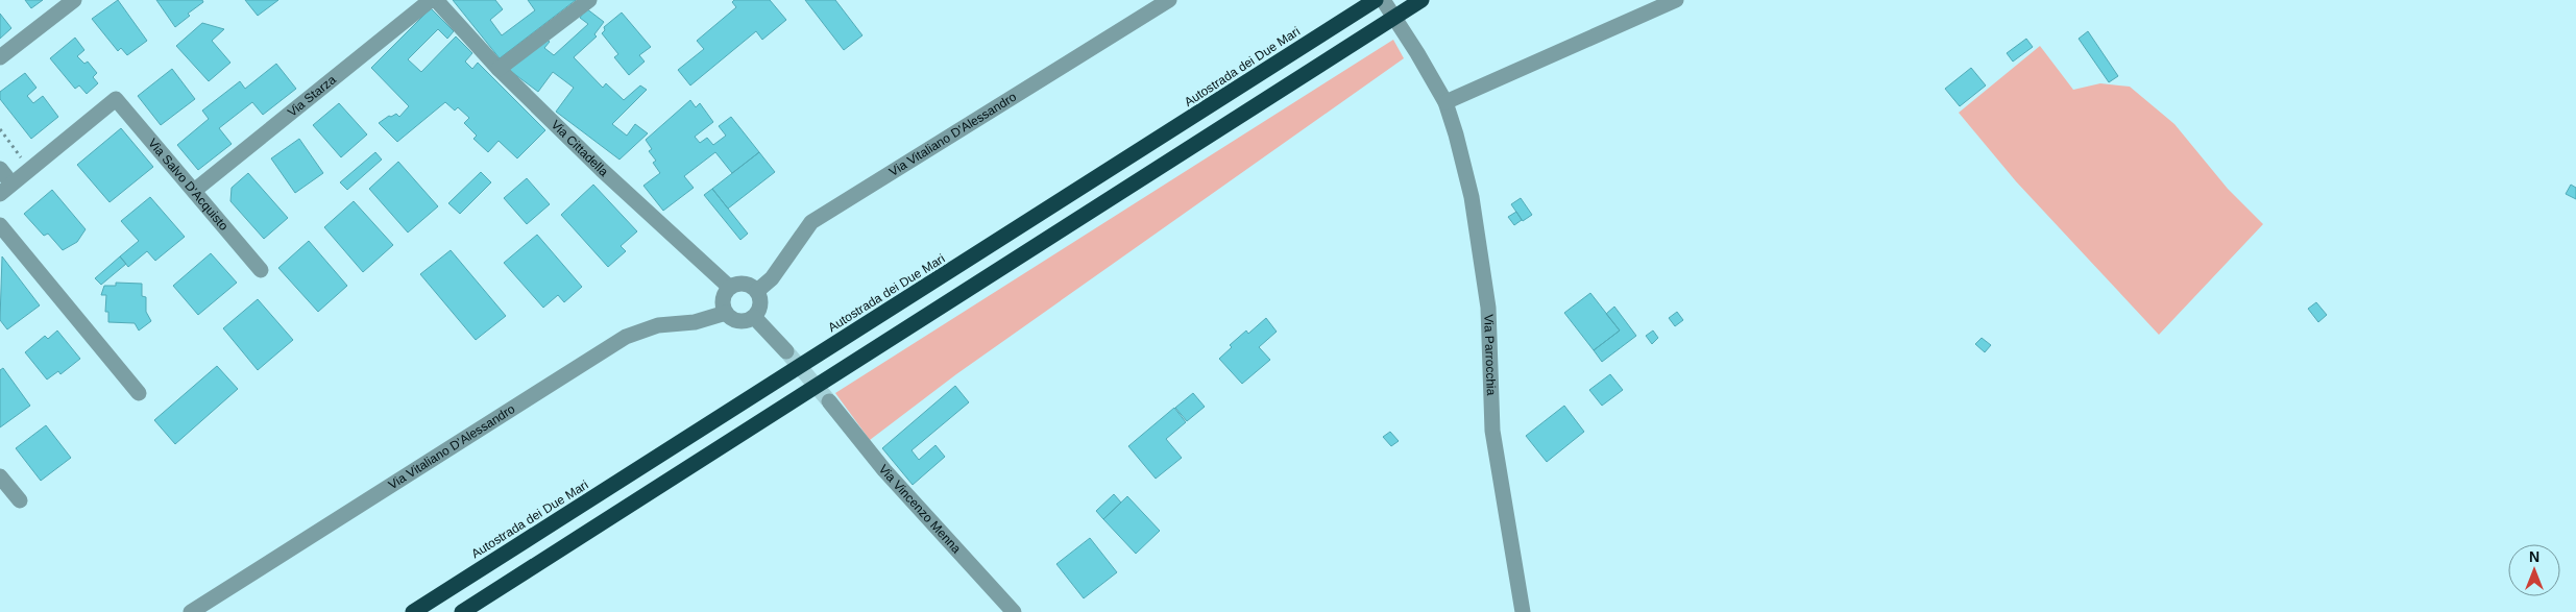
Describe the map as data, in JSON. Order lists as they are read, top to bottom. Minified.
{"streets":{"highway":["Autostrada dei Due Mari"],"street":["Via Starza","Via Vitaliano D'Alessandro","Via Cittadella","Via Salvo D'Acquisto","Via Parrocchia","Via Vincenzo Menna"]},"crossings":[["Via Starza","Via Salvo D'Acquisto"],["Via Vitaliano D'Alessandro","Via Cittadella"]],"north":"top"}
